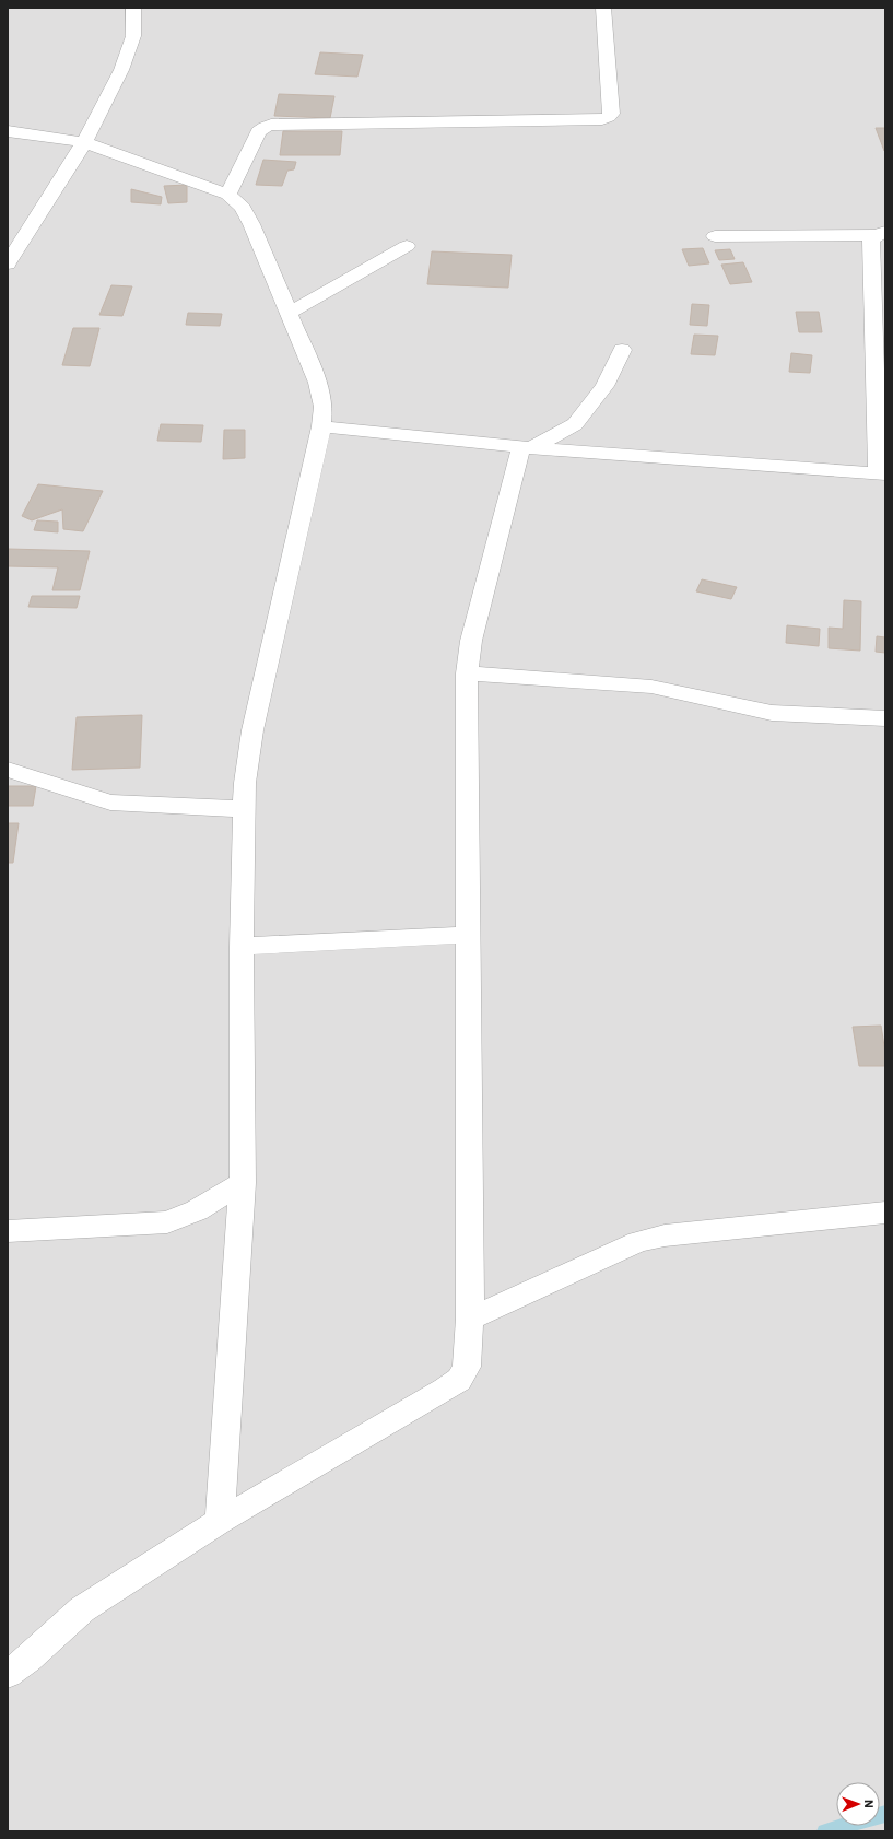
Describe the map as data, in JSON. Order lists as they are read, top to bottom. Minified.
{"north":"right"}
